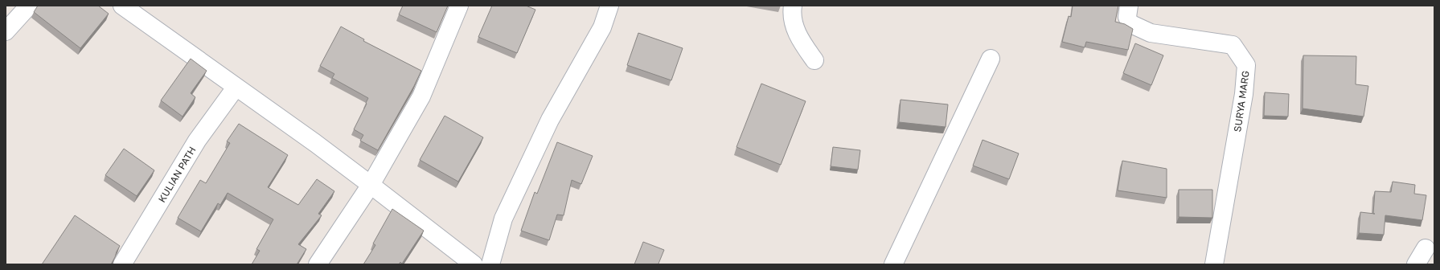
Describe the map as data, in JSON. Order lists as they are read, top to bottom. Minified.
{"streets":{"street":["SURYA MARG","KULIAN PATH"]}}
